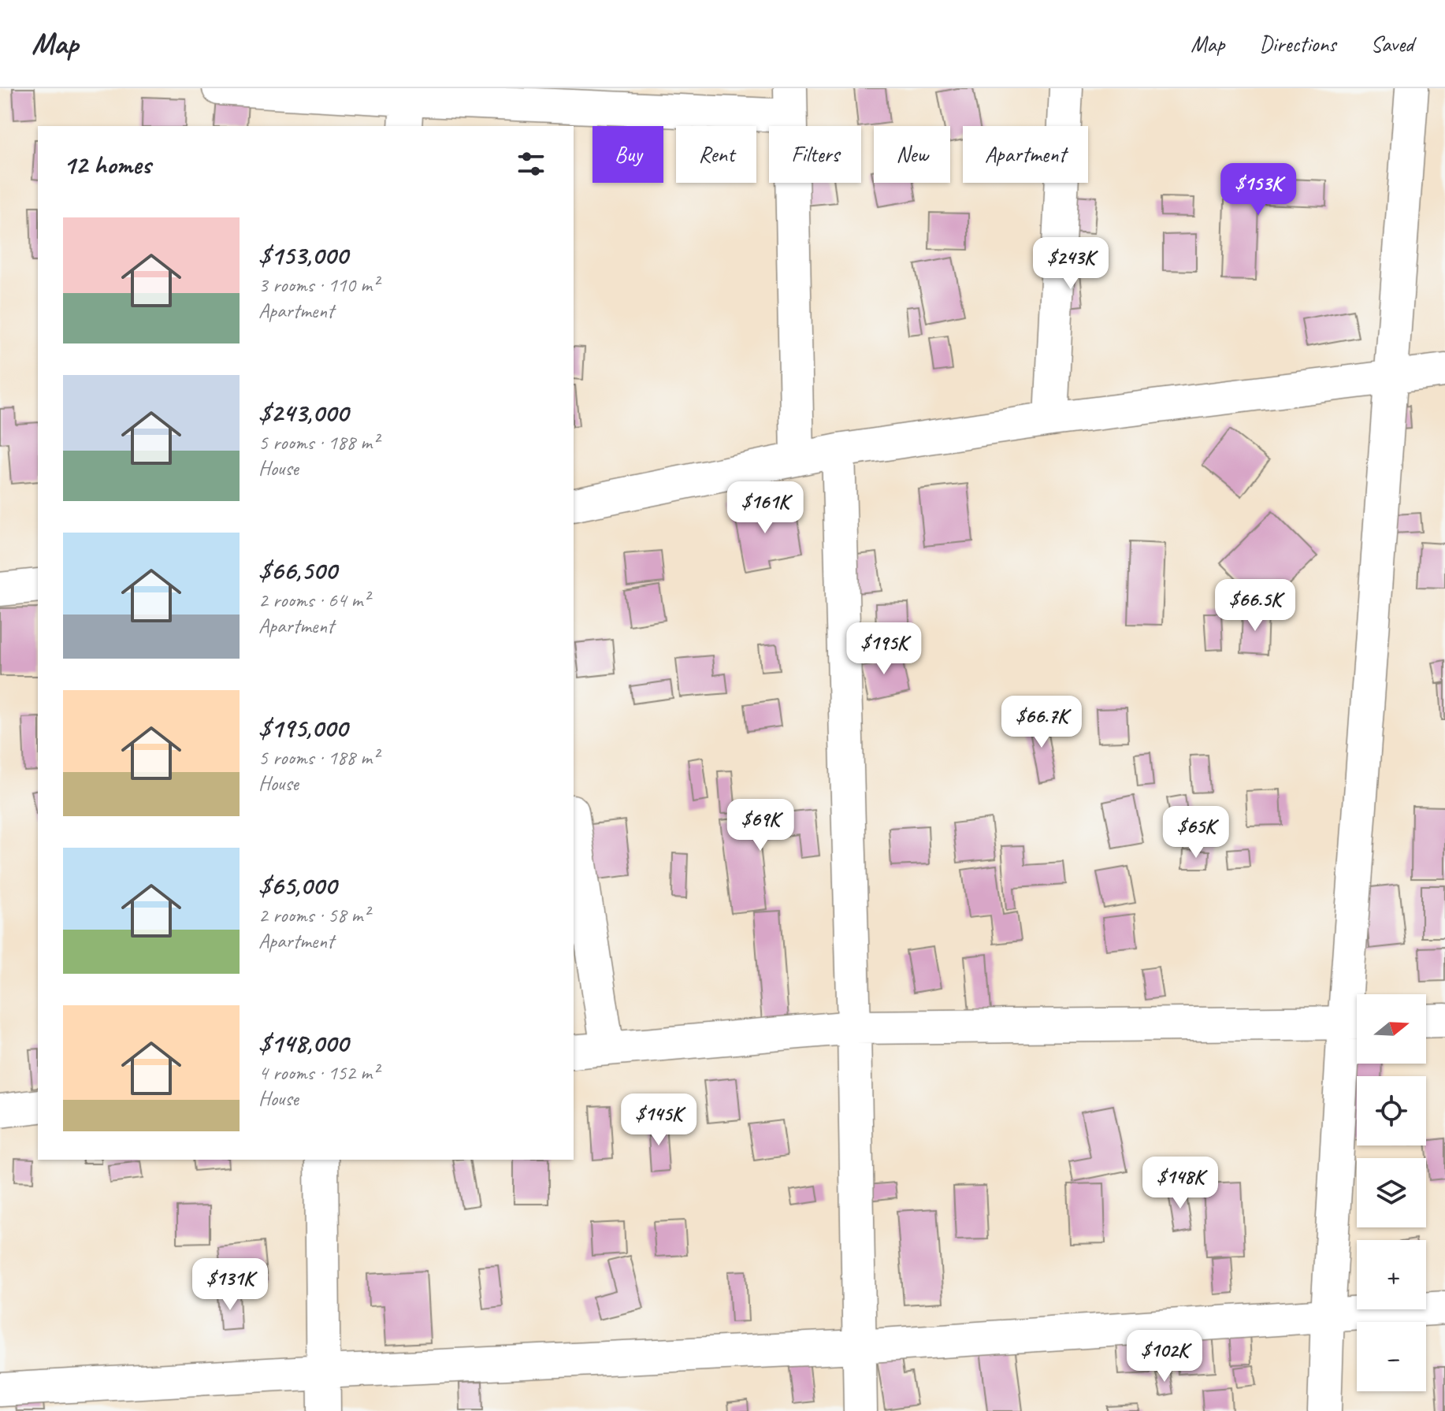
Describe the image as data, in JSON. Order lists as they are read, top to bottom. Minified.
{"north":"right","page":{"header":"Map","nav":["Map","Directions","Saved"],"chip":["Buy","Rent","Filters","New","Apartment"],"heading":"12 homes","price":["$153K","$243K","$161K","$66.5K","$195K","$66.7K","$69K","$65K","$145K","$148K","$131K","$102K"],"list":[{"name":"$153,000","note":"3 rooms · 110 m² · Apartment"},{"name":"$243,000","note":"5 rooms · 188 m² · House"},{"name":"$66,500","note":"2 rooms · 64 m² · Apartment"},{"name":"$195,000","note":"5 rooms · 188 m² · House"},{"name":"$65,000","note":"2 rooms · 58 m² · Apartment"},{"name":"$148,000","note":"4 rooms · 152 m² · House"}],"map_buttons":["+","−"]}}
